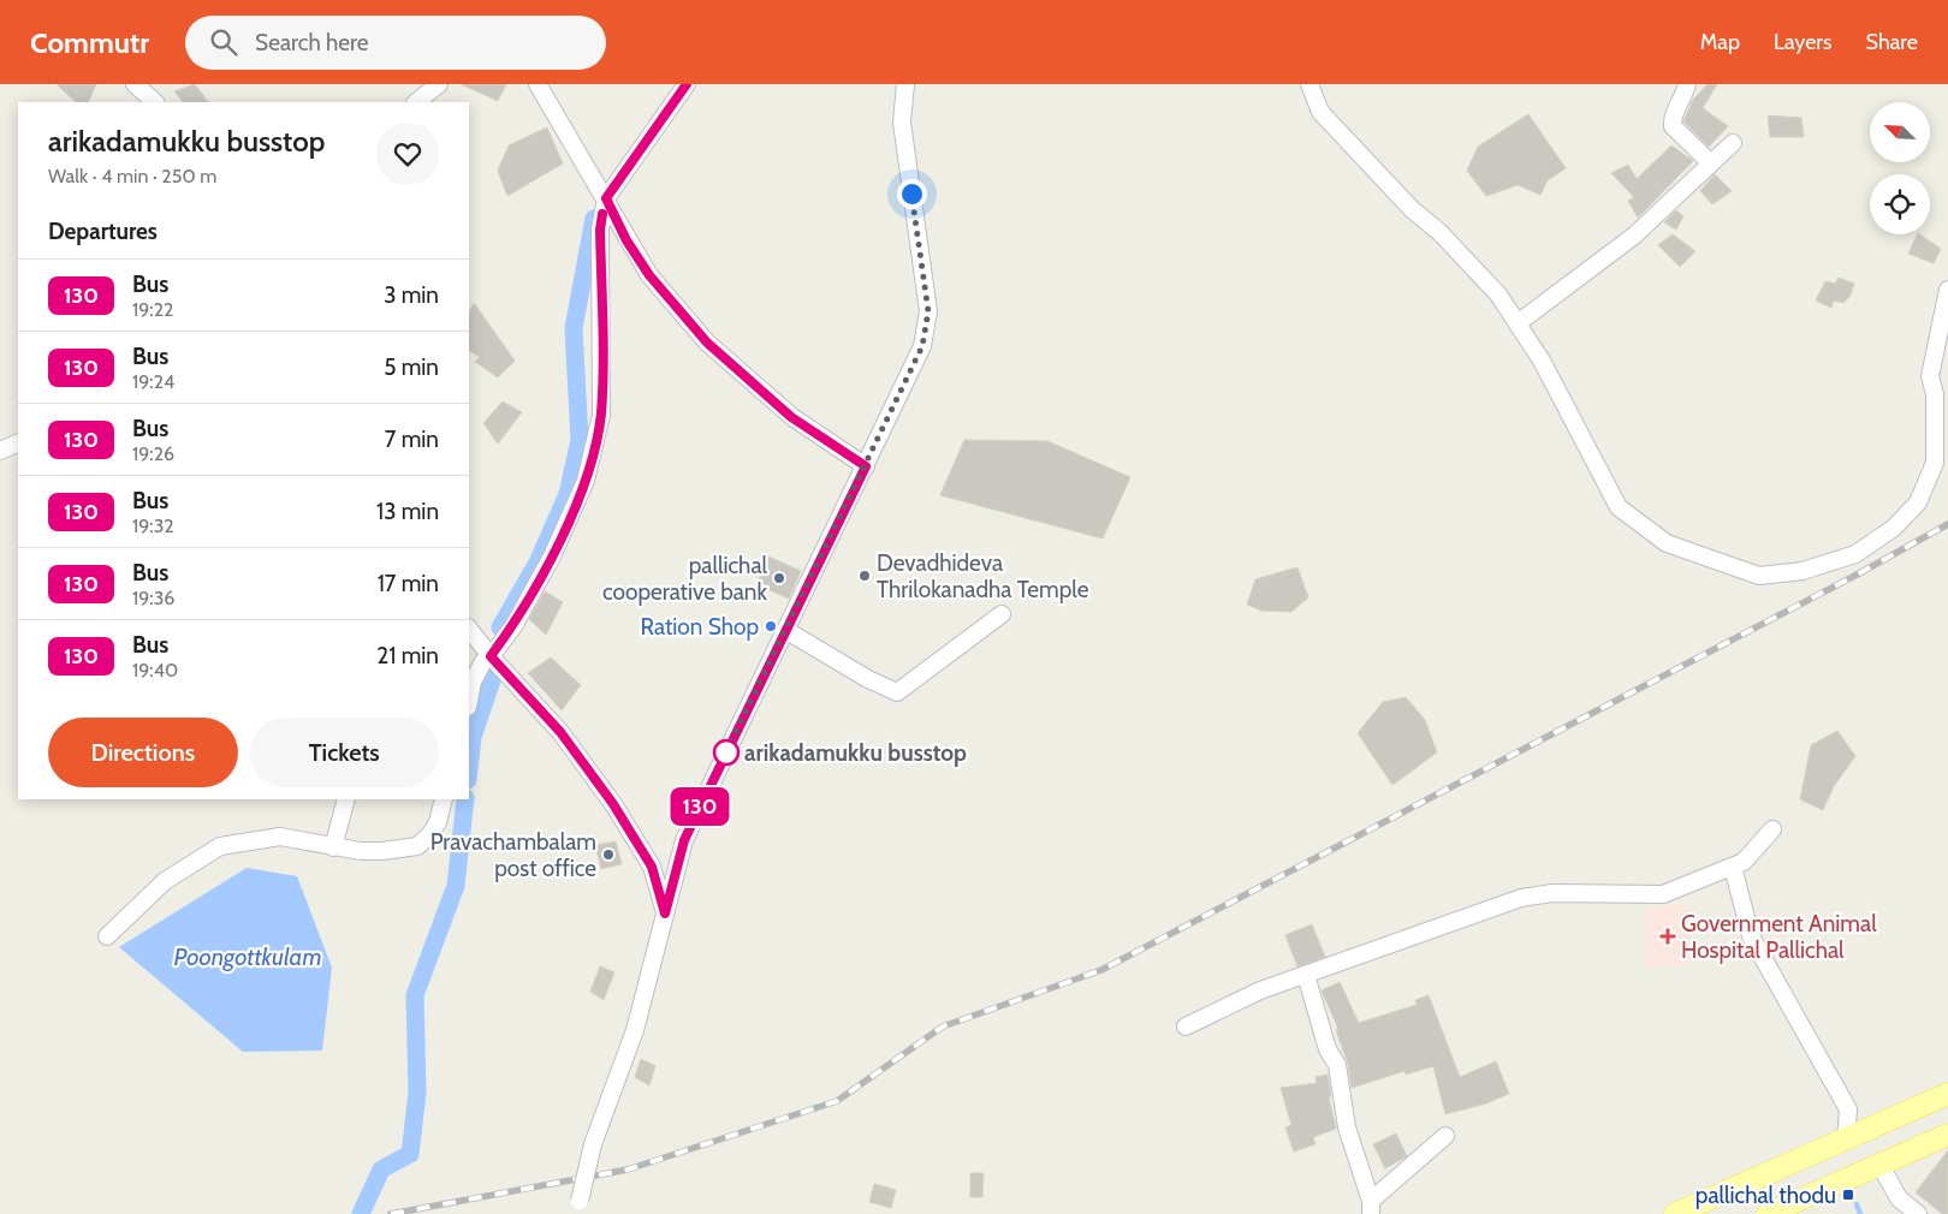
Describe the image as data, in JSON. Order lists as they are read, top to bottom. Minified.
{"water":["Poongottkulam"],"places":{"other":["Devadhideva Thrilokanadha Temple","pallichal cooperative bank","Ration Shop","arikadamukku busstop","Pravachambalam post office"],"health":["Government Animal Hospital Pallichal"],"transit":["pallichal thodu"]},"lines":["bus line 130"],"north":"top left","page":{"header":"Commutr","search":"Search here","nav":["Map","Layers","Share"],"on_map":"130","heading":[["arikadamukku busstop","Walk · 4 min · 250 m"],"Departures"],"list":[{"mark":"130","name":"Bus","note":"19:22","value":"3 min"},{"mark":"130","name":"Bus","note":"19:24","value":"5 min"},{"mark":"130","name":"Bus","note":"19:26","value":"7 min"},{"mark":"130","name":"Bus","note":"19:32","value":"13 min"},{"mark":"130","name":"Bus","note":"19:36","value":"17 min"},{"mark":"130","name":"Bus","note":"19:40","value":"21 min"}],"buttons":["Directions","Tickets"]}}
